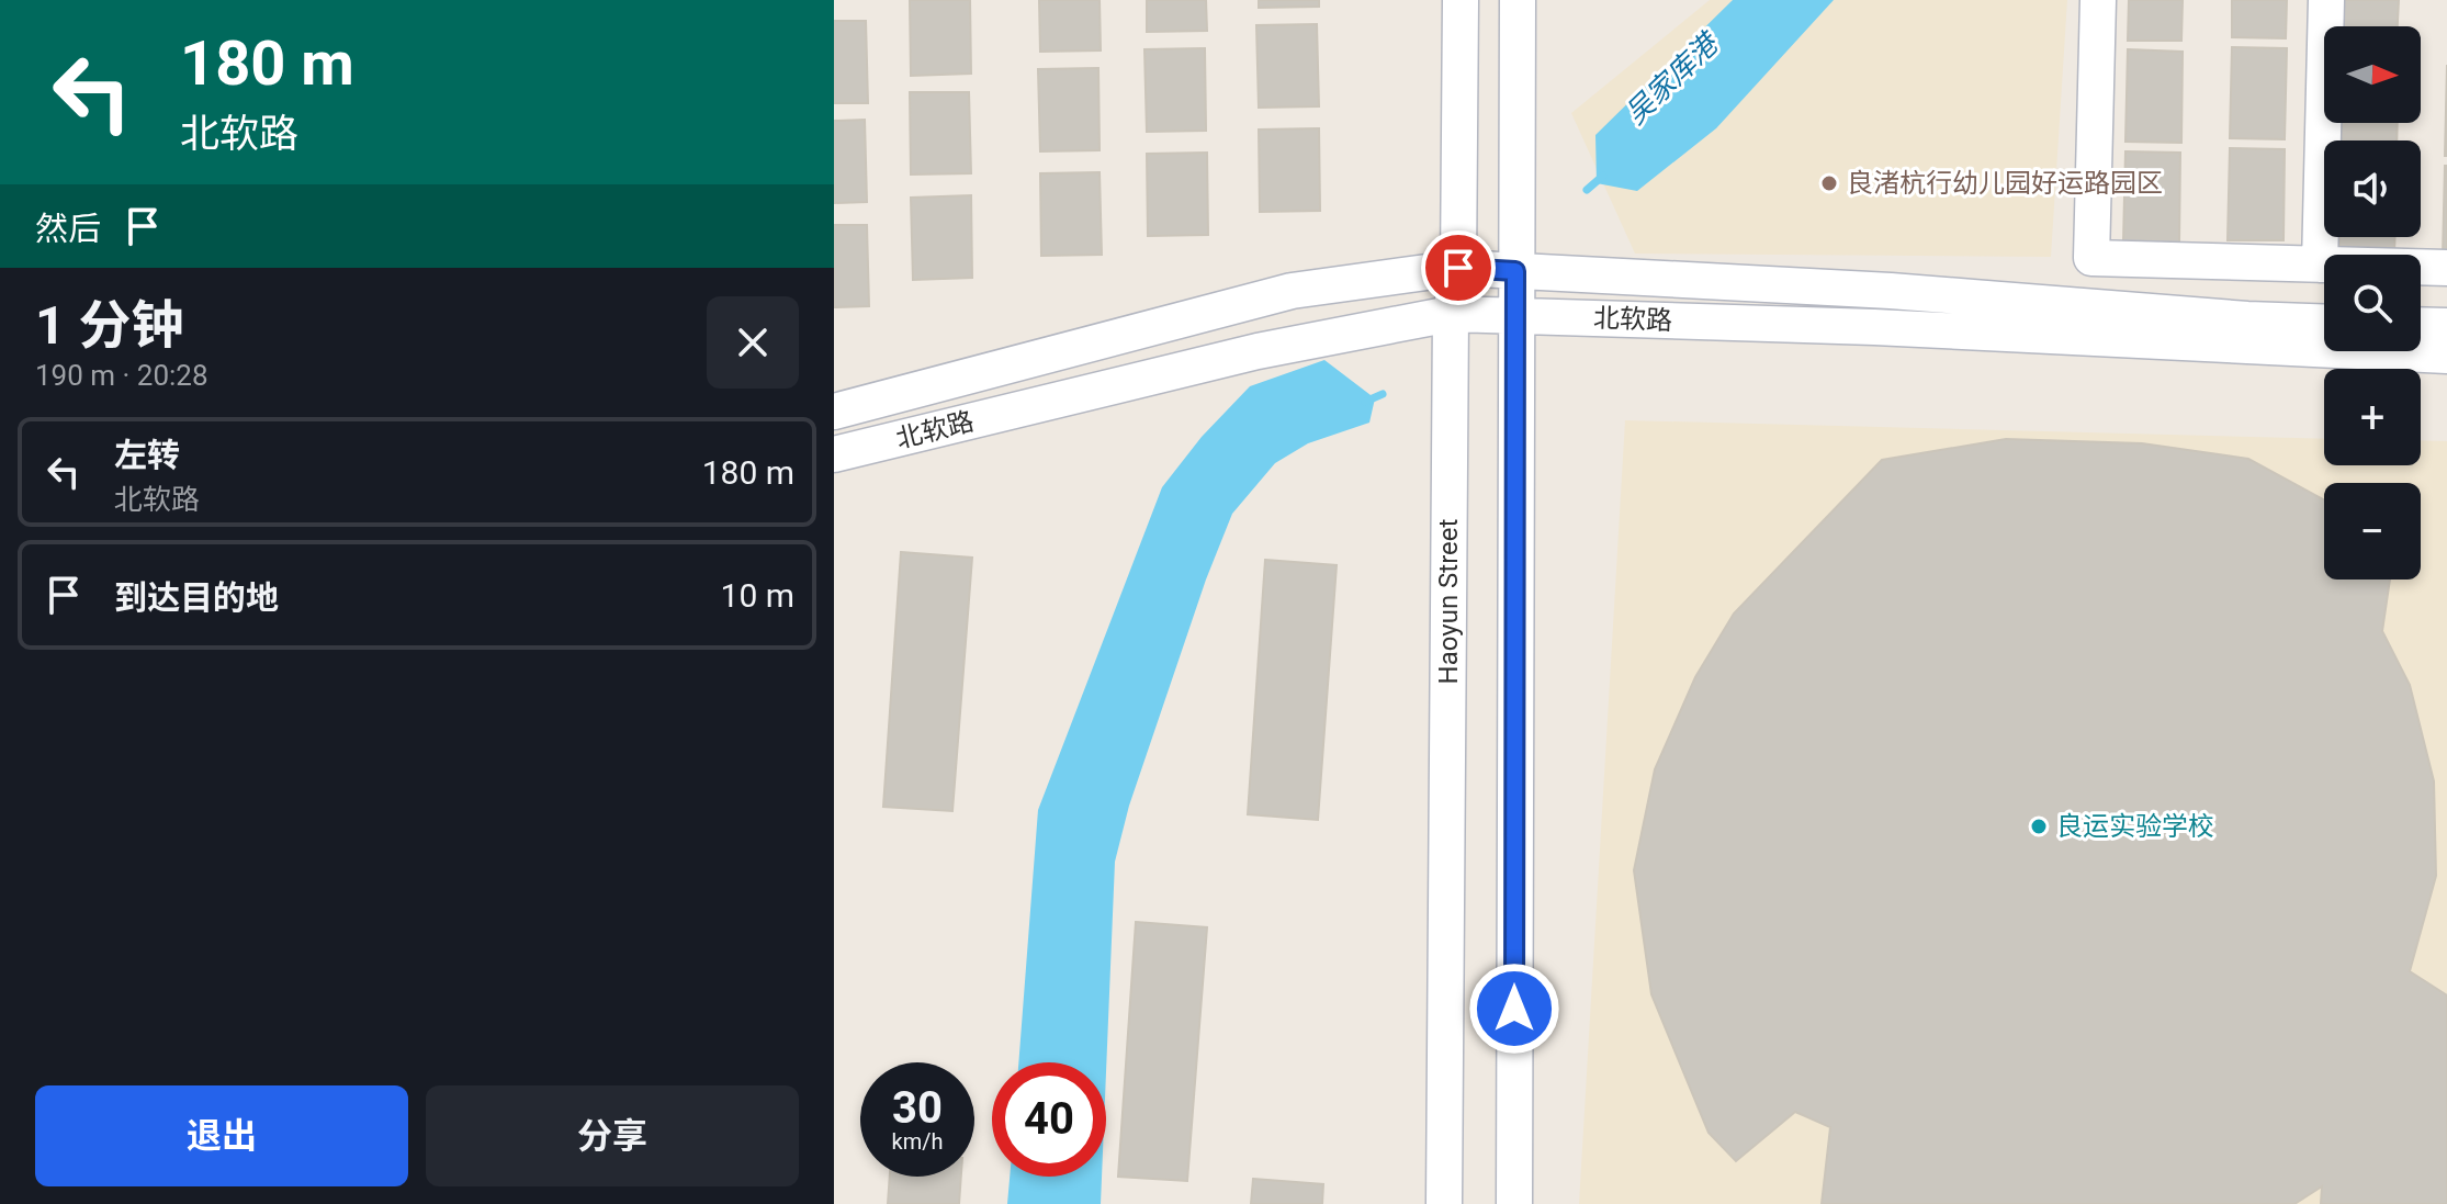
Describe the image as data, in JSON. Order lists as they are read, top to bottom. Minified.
{"streets":{"street":["北软路","Haoyun Street"]},"crossings":[["北软路","Haoyun Street"]],"water":["吴家库港"],"places":["良渚杭行幼儿园好运路园区","良运实验学校"],"north":"right","page":{"turn":["180 m","北软路"],"map_buttons":["+","−"],"then":"然后","heading":["1 分钟","190 m · 20:28"],"list":[{"name":"左转","note":"北软路","value":"180 m"},{"name":"到达目的地","value":"10 m"}],"speed":"30 km/h","limit":"40","buttons":["退出","分享"]}}
